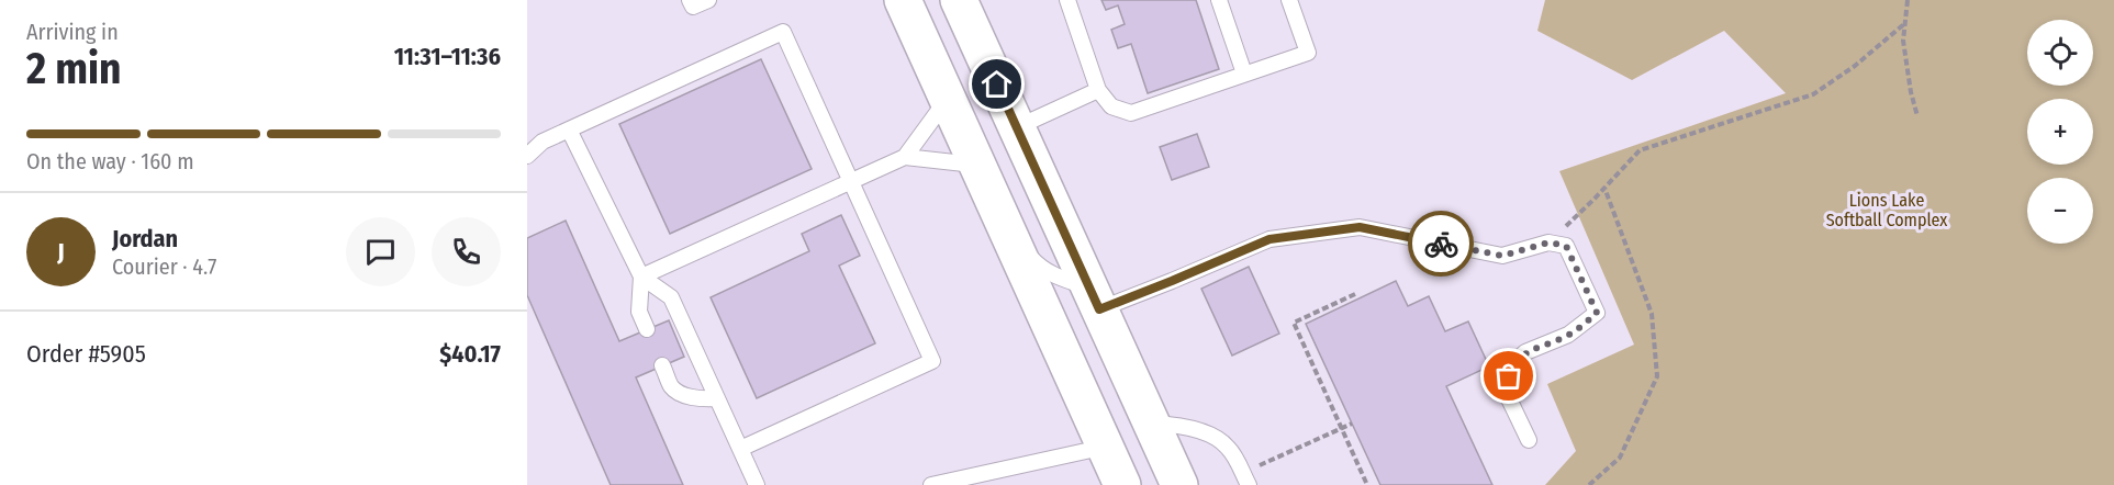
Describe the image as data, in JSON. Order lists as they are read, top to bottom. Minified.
{"parks":["Lions Lake Softball Complex"],"page":{"heading":["2 min","Arriving in","11:31–11:36"],"panel":["Jordan","Courier · 4.7","Order #5905","$40.17"],"map_buttons":["+","−"],"bar":"On the way · 160 m","round":"J"}}
